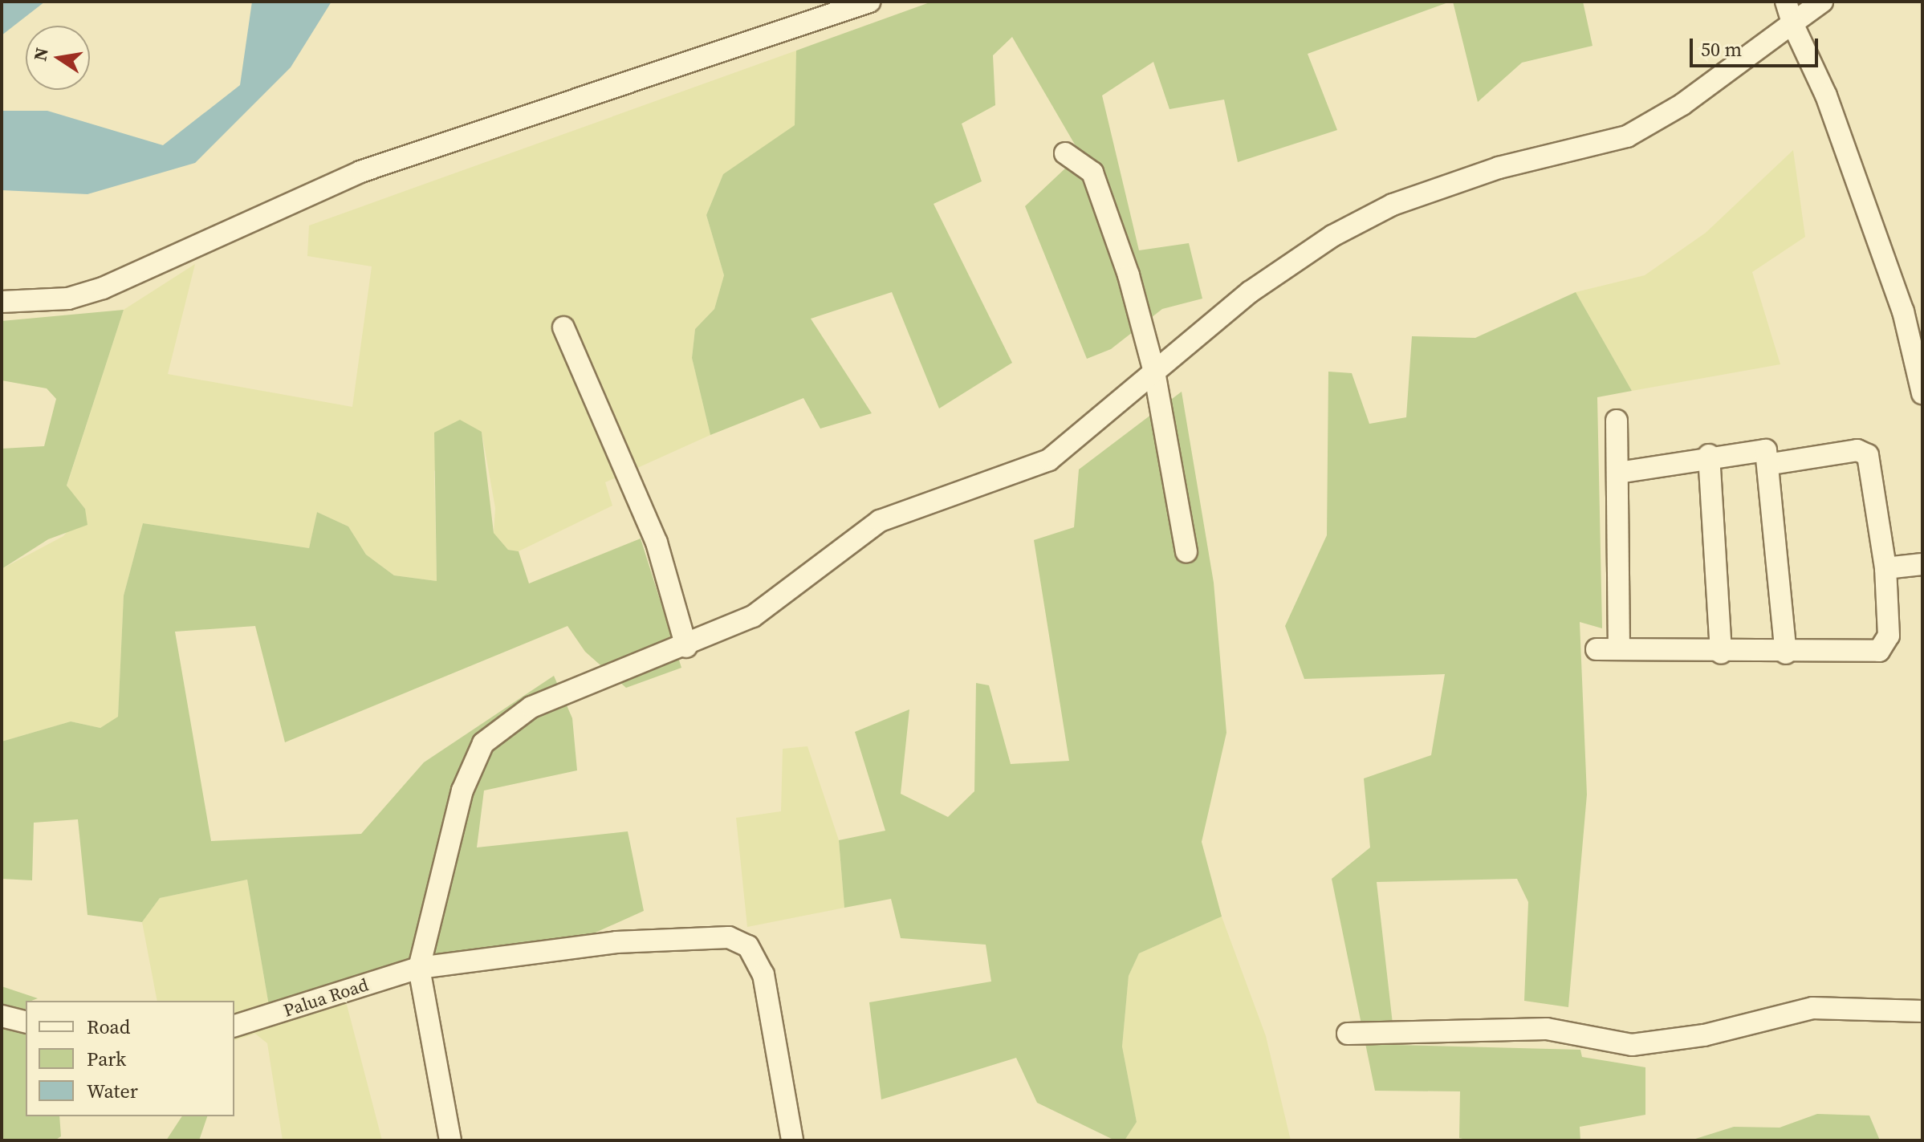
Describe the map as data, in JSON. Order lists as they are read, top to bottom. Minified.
{"streets":{"street":["Palua Road"]},"legend":["Road","Park","Water"],"scale_bar":"50 m","north":"left"}
